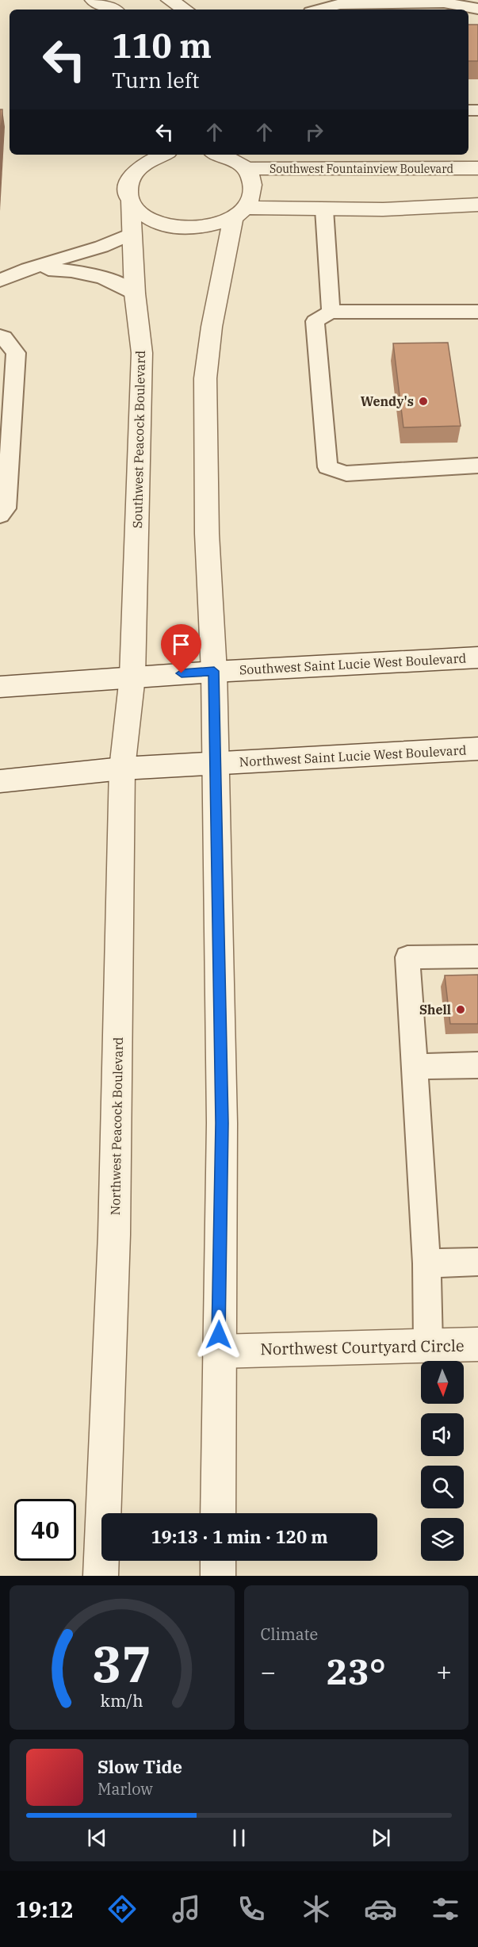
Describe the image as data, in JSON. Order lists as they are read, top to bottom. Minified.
{"streets":{"street":["Southwest Fountainview Boulevard","Southwest Peacock Boulevard","Southwest Saint Lucie West Boulevard","Northwest Saint Lucie West Boulevard","Northwest Peacock Boulevard","Northwest Courtyard Circle"]},"crossings":[["Southwest Peacock Boulevard","Southwest Saint Lucie West Boulevard"],["Southwest Peacock Boulevard","Northwest Peacock Boulevard"],["Southwest Saint Lucie West Boulevard","Northwest Peacock Boulevard"],["Northwest Saint Lucie West Boulevard","Northwest Peacock Boulevard"]],"places":["Wendy's","Shell"],"north":"bottom","page":{"turn":["110 m","Turn left"],"limit":"40","trip":"19:13 · 1 min · 120 m","tile":"Climate","heat":["−","23°","+"],"song":["Slow Tide","Marlow"],"tabs":"19:12","gauge":["37","km/h"]}}
